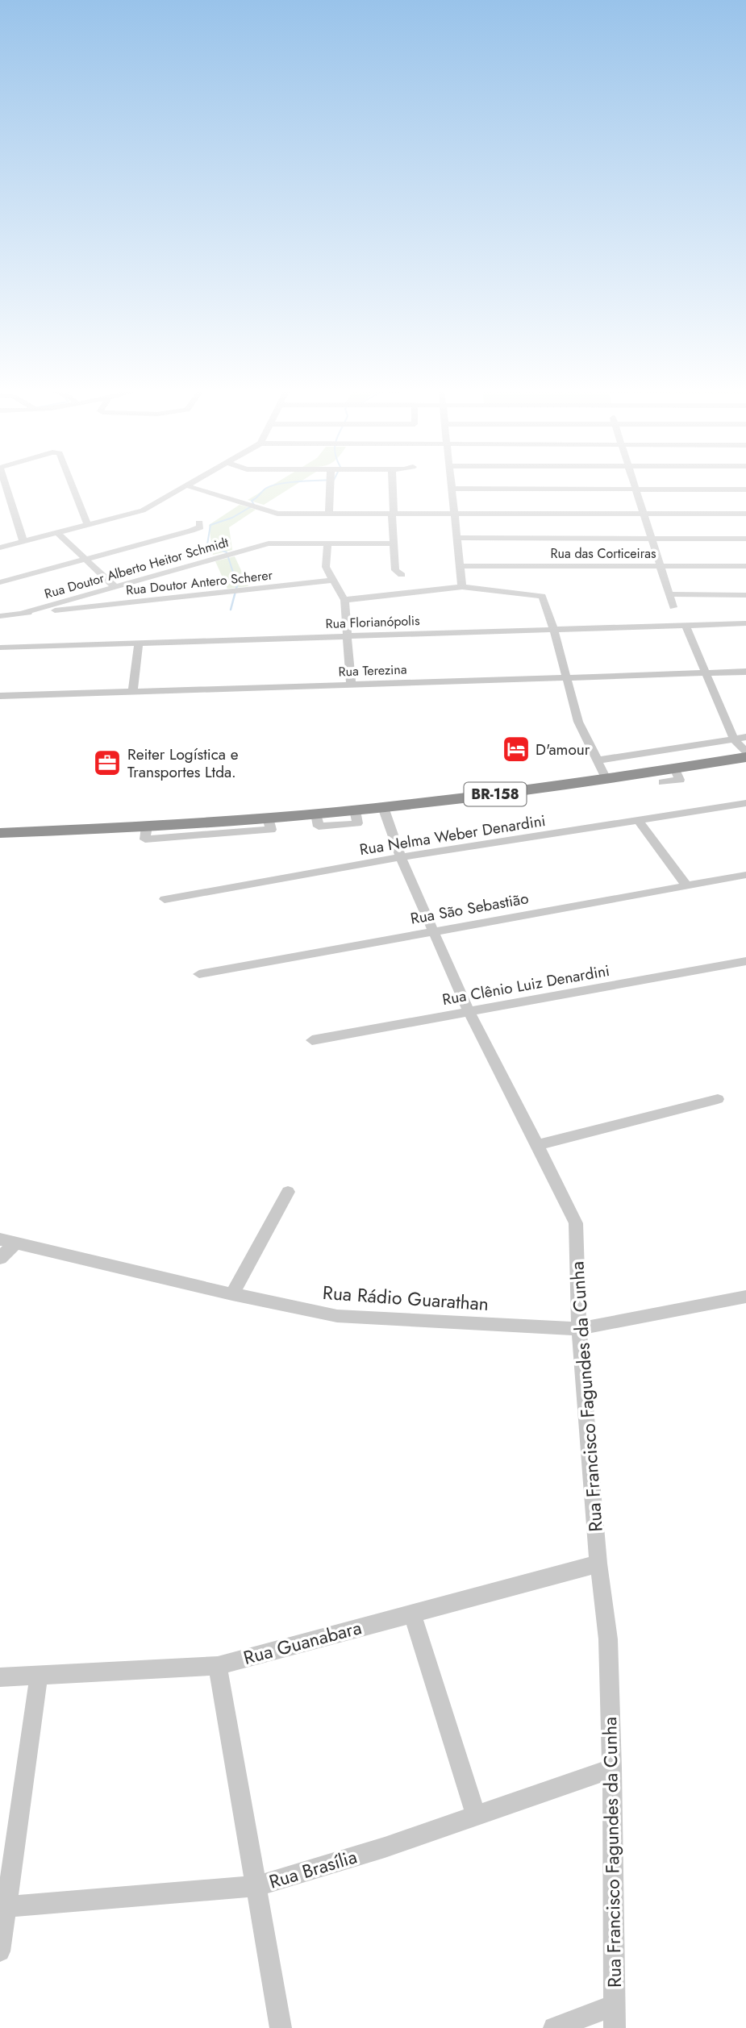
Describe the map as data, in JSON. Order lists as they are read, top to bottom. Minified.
{"streets":{"highway":["BR-158"],"street":["Rua das Corticeiras","Rua Doutor Alberto Heitor Schmidt","Rua Doutor Antero Scherer","Rua Florianópolis","Rua Terezina","Rua Nelma Weber Denardini","Rua São Sebastião","Rua Clênio Luiz Denardini","Rua Rádio Guarathan","Rua Francisco Fagundes da Cunha","Rua Guanabara","Rua Brasília"]},"crossings":[["Rua Doutor Alberto Heitor Schmidt","Rua Doutor Antero Scherer"],["BR-158","Rua Francisco Fagundes da Cunha"],["Rua Nelma Weber Denardini","Rua Francisco Fagundes da Cunha"],["Rua São Sebastião","Rua Francisco Fagundes da Cunha"],["Rua Clênio Luiz Denardini","Rua Francisco Fagundes da Cunha"],["Rua Rádio Guarathan","Rua Francisco Fagundes da Cunha"],["Rua Francisco Fagundes da Cunha","Rua Guanabara"],["Rua Francisco Fagundes da Cunha","Rua Brasília"]],"places":{"hotel":["D'amour"],"office":["Reiter Logística e Transportes Ltda."]}}
